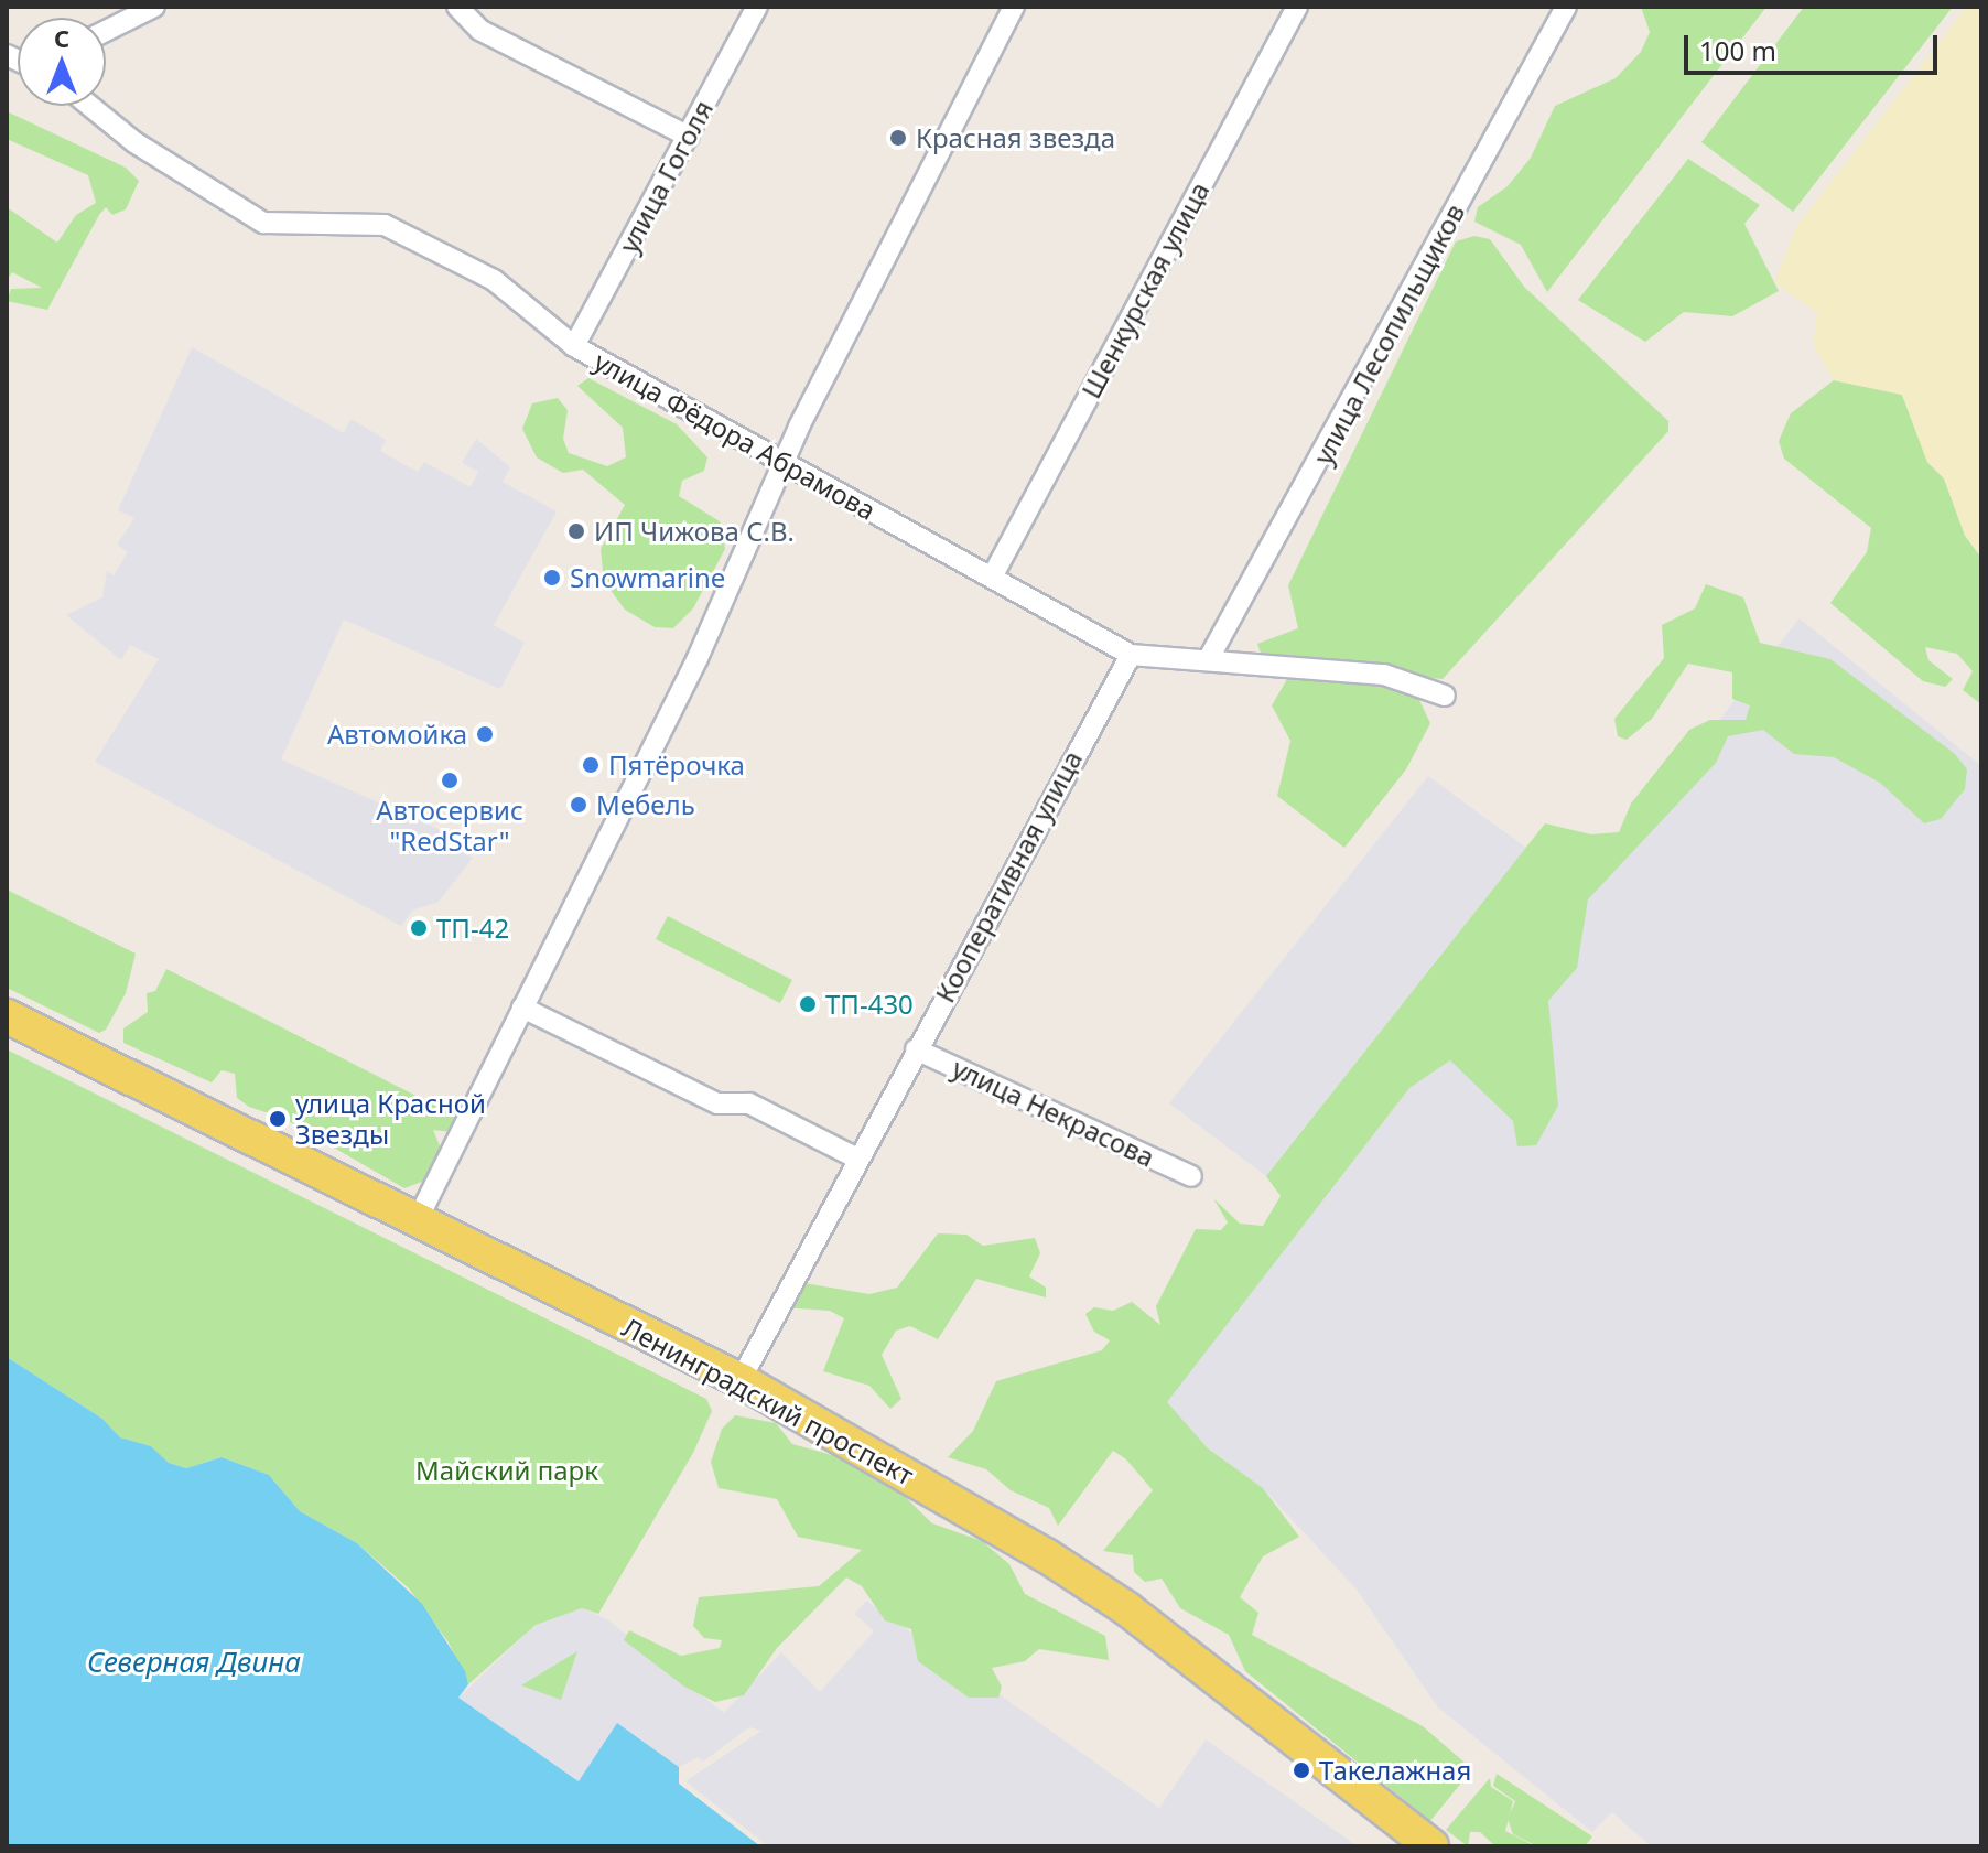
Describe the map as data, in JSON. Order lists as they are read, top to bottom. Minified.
{"streets":{"main road":["Ленинградский проспект"],"street":["улица Гоголя","Шенкурская улица","улица Лесопильщиков","улица Фёдора Абрамова","Кооперативная улица","улица Некрасова"]},"crossings":[["улица Гоголя","улица Фёдора Абрамова"],["Шенкурская улица","улица Фёдора Абрамова"],["улица Лесопильщиков","улица Фёдора Абрамова"],["улица Фёдора Абрамова","Кооперативная улица"],["Кооперативная улица","улица Некрасова"],["Кооперативная улица","Ленинградский проспект"]],"water":["Северная Двина"],"parks":["Майский парк"],"places":["Красная звезда","ИП Чижова С.В.","Snowmarine","Автомойка","Пятёрочка","Автосервис \"RedStar\"","Мебель","ТП-42","ТП-430","улица Красной Звезды","Такелажная"],"scale_bar":"100 m","north":"top"}
